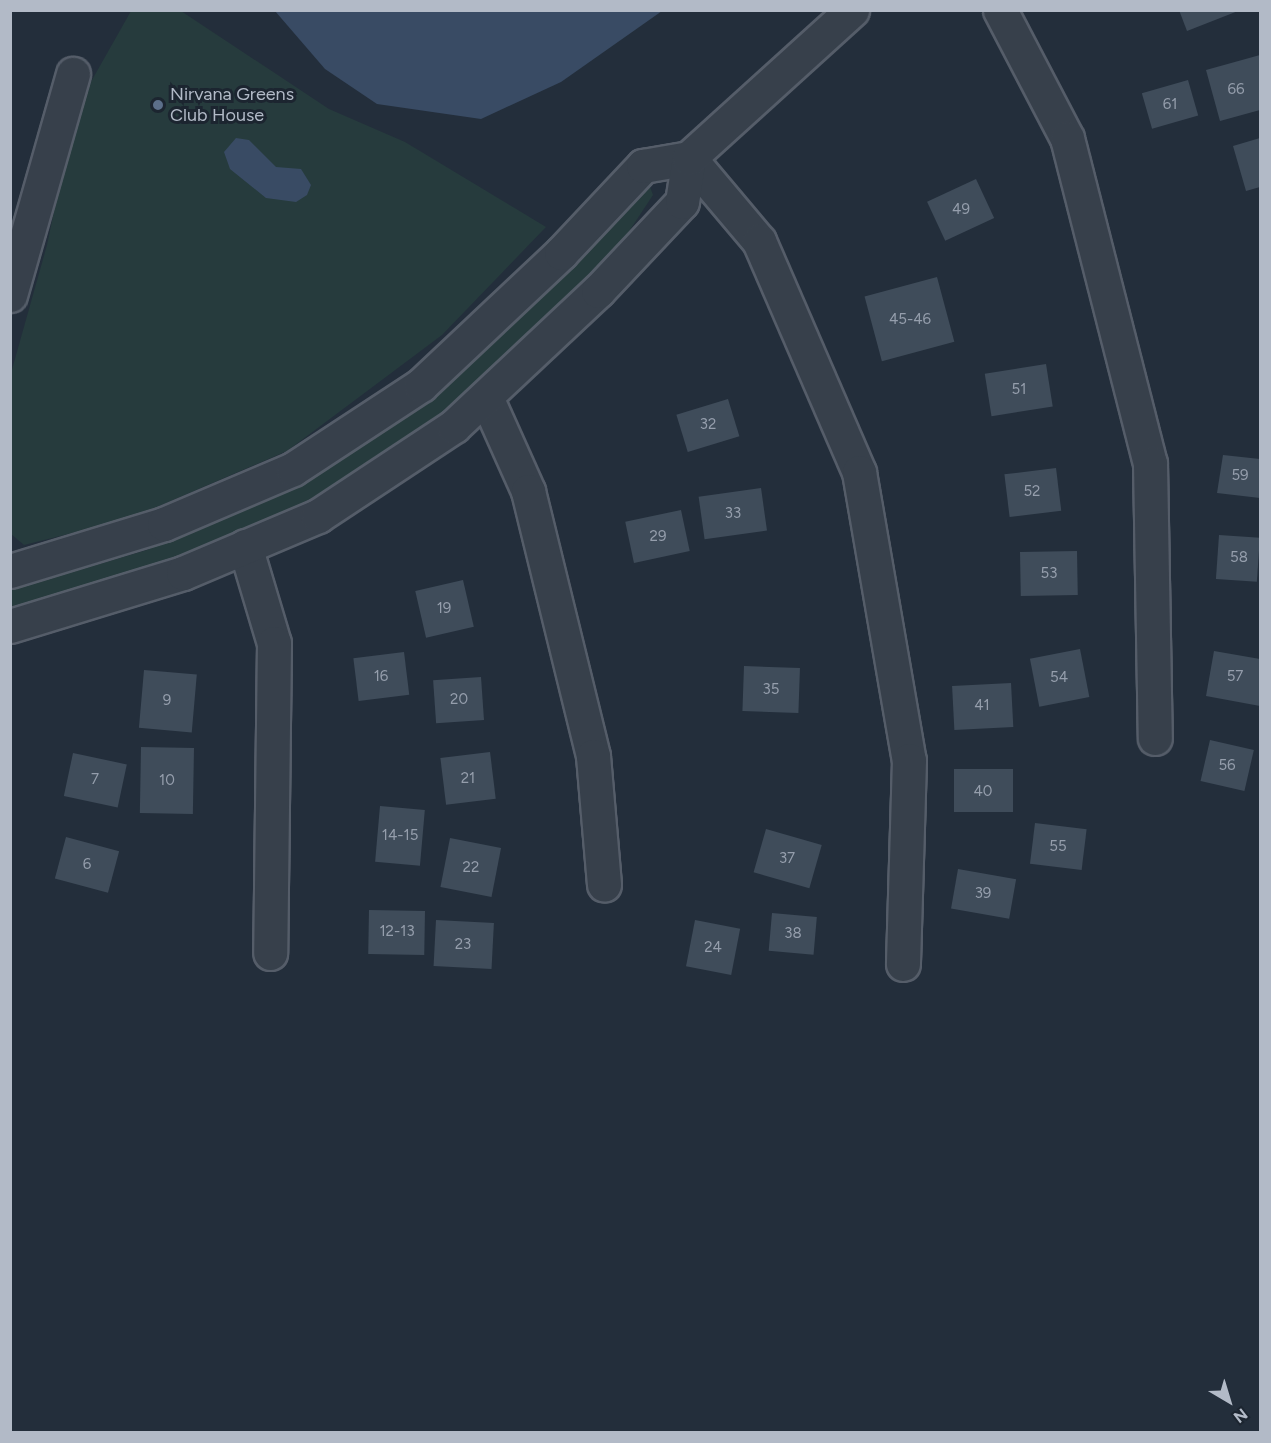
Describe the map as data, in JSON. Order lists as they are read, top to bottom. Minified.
{"places":["Nirvana Greens Club House"],"house_numbers":["66","61","49","45-46","51","32","59","52","33","29","58","53","19","16","57","54","35","20","9","41","56","21","7","10","40","14-15","55","37","6","22","39","12-13","38","23","24"],"north":"bottom right"}
